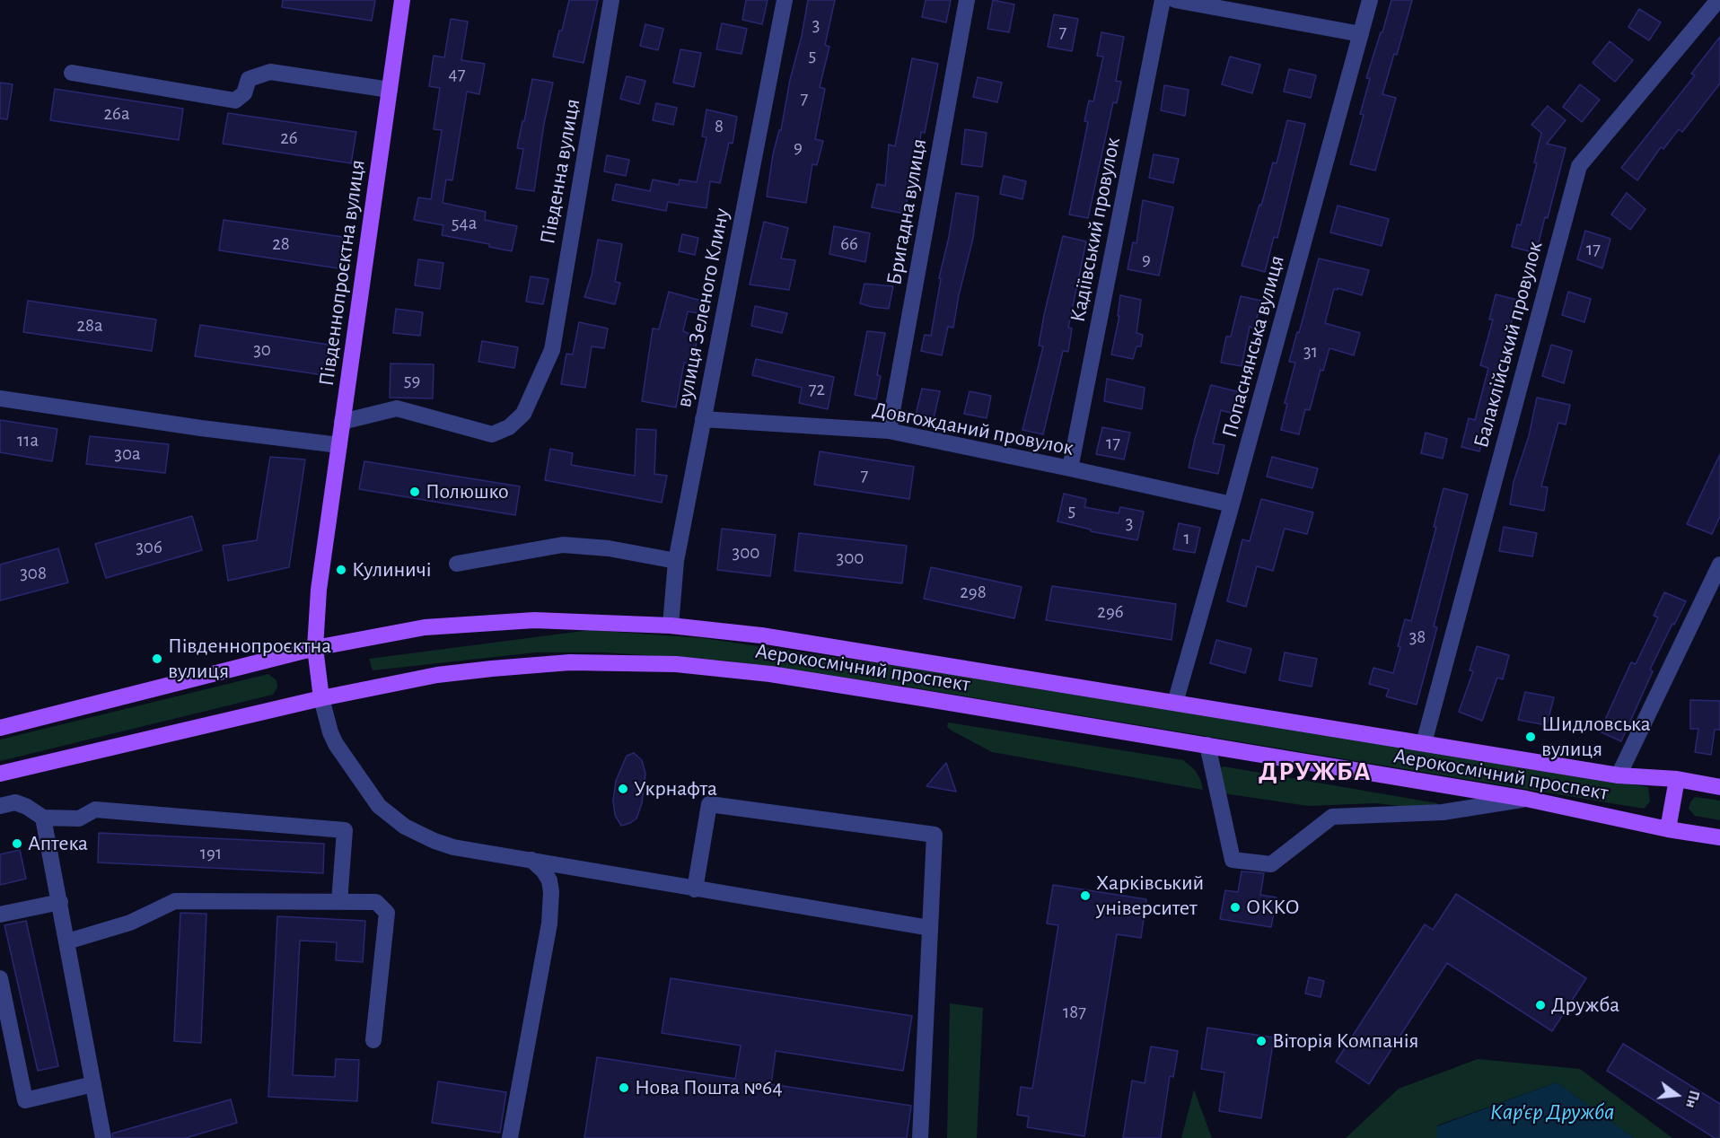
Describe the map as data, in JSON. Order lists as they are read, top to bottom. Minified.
{"streets":{"main road":["Південнопроєктна вулиця","Аерокосмічний проспект"],"street":["Південна вулиця","Бригадна вулиця","Кадіївський провулок","вулиця Зеленого Клину","Балаклійський провулок","Попаснянська вулиця","Довгожданий провулок"]},"crossings":[["Південна вулиця","Південнопроєктна вулиця"],["Бригадна вулиця","Довгожданий провулок"],["Кадіївський провулок","Довгожданий провулок"],["Південнопроєктна вулиця","Аерокосмічний проспект"],["вулиця Зеленого Клину","Довгожданий провулок"],["вулиця Зеленого Клину","Аерокосмічний проспект"],["Балаклійський провулок","Аерокосмічний проспект"],["Попаснянська вулиця","Довгожданий провулок"],["Попаснянська вулиця","Аерокосмічний проспект"]],"districts":["ДРУЖБА"],"water":["Кар'єр Дружба"],"places":["Полюшко","Кулиничі","Південнопроєктна вулиця","Шидловська вулиця","Укрнафта","Аптека","Харківський університет","ОККО","Дружба","Віторія Компанія","Нова Пошта №64"],"house_numbers":["3","7","5","47","7","26а","8","26","9","54а","28","66","17","9","28а","30","31","59","72","11а","17","30а","7","5","3","1","306","300","300","308","298","296","38","191","187"],"north":"right"}
